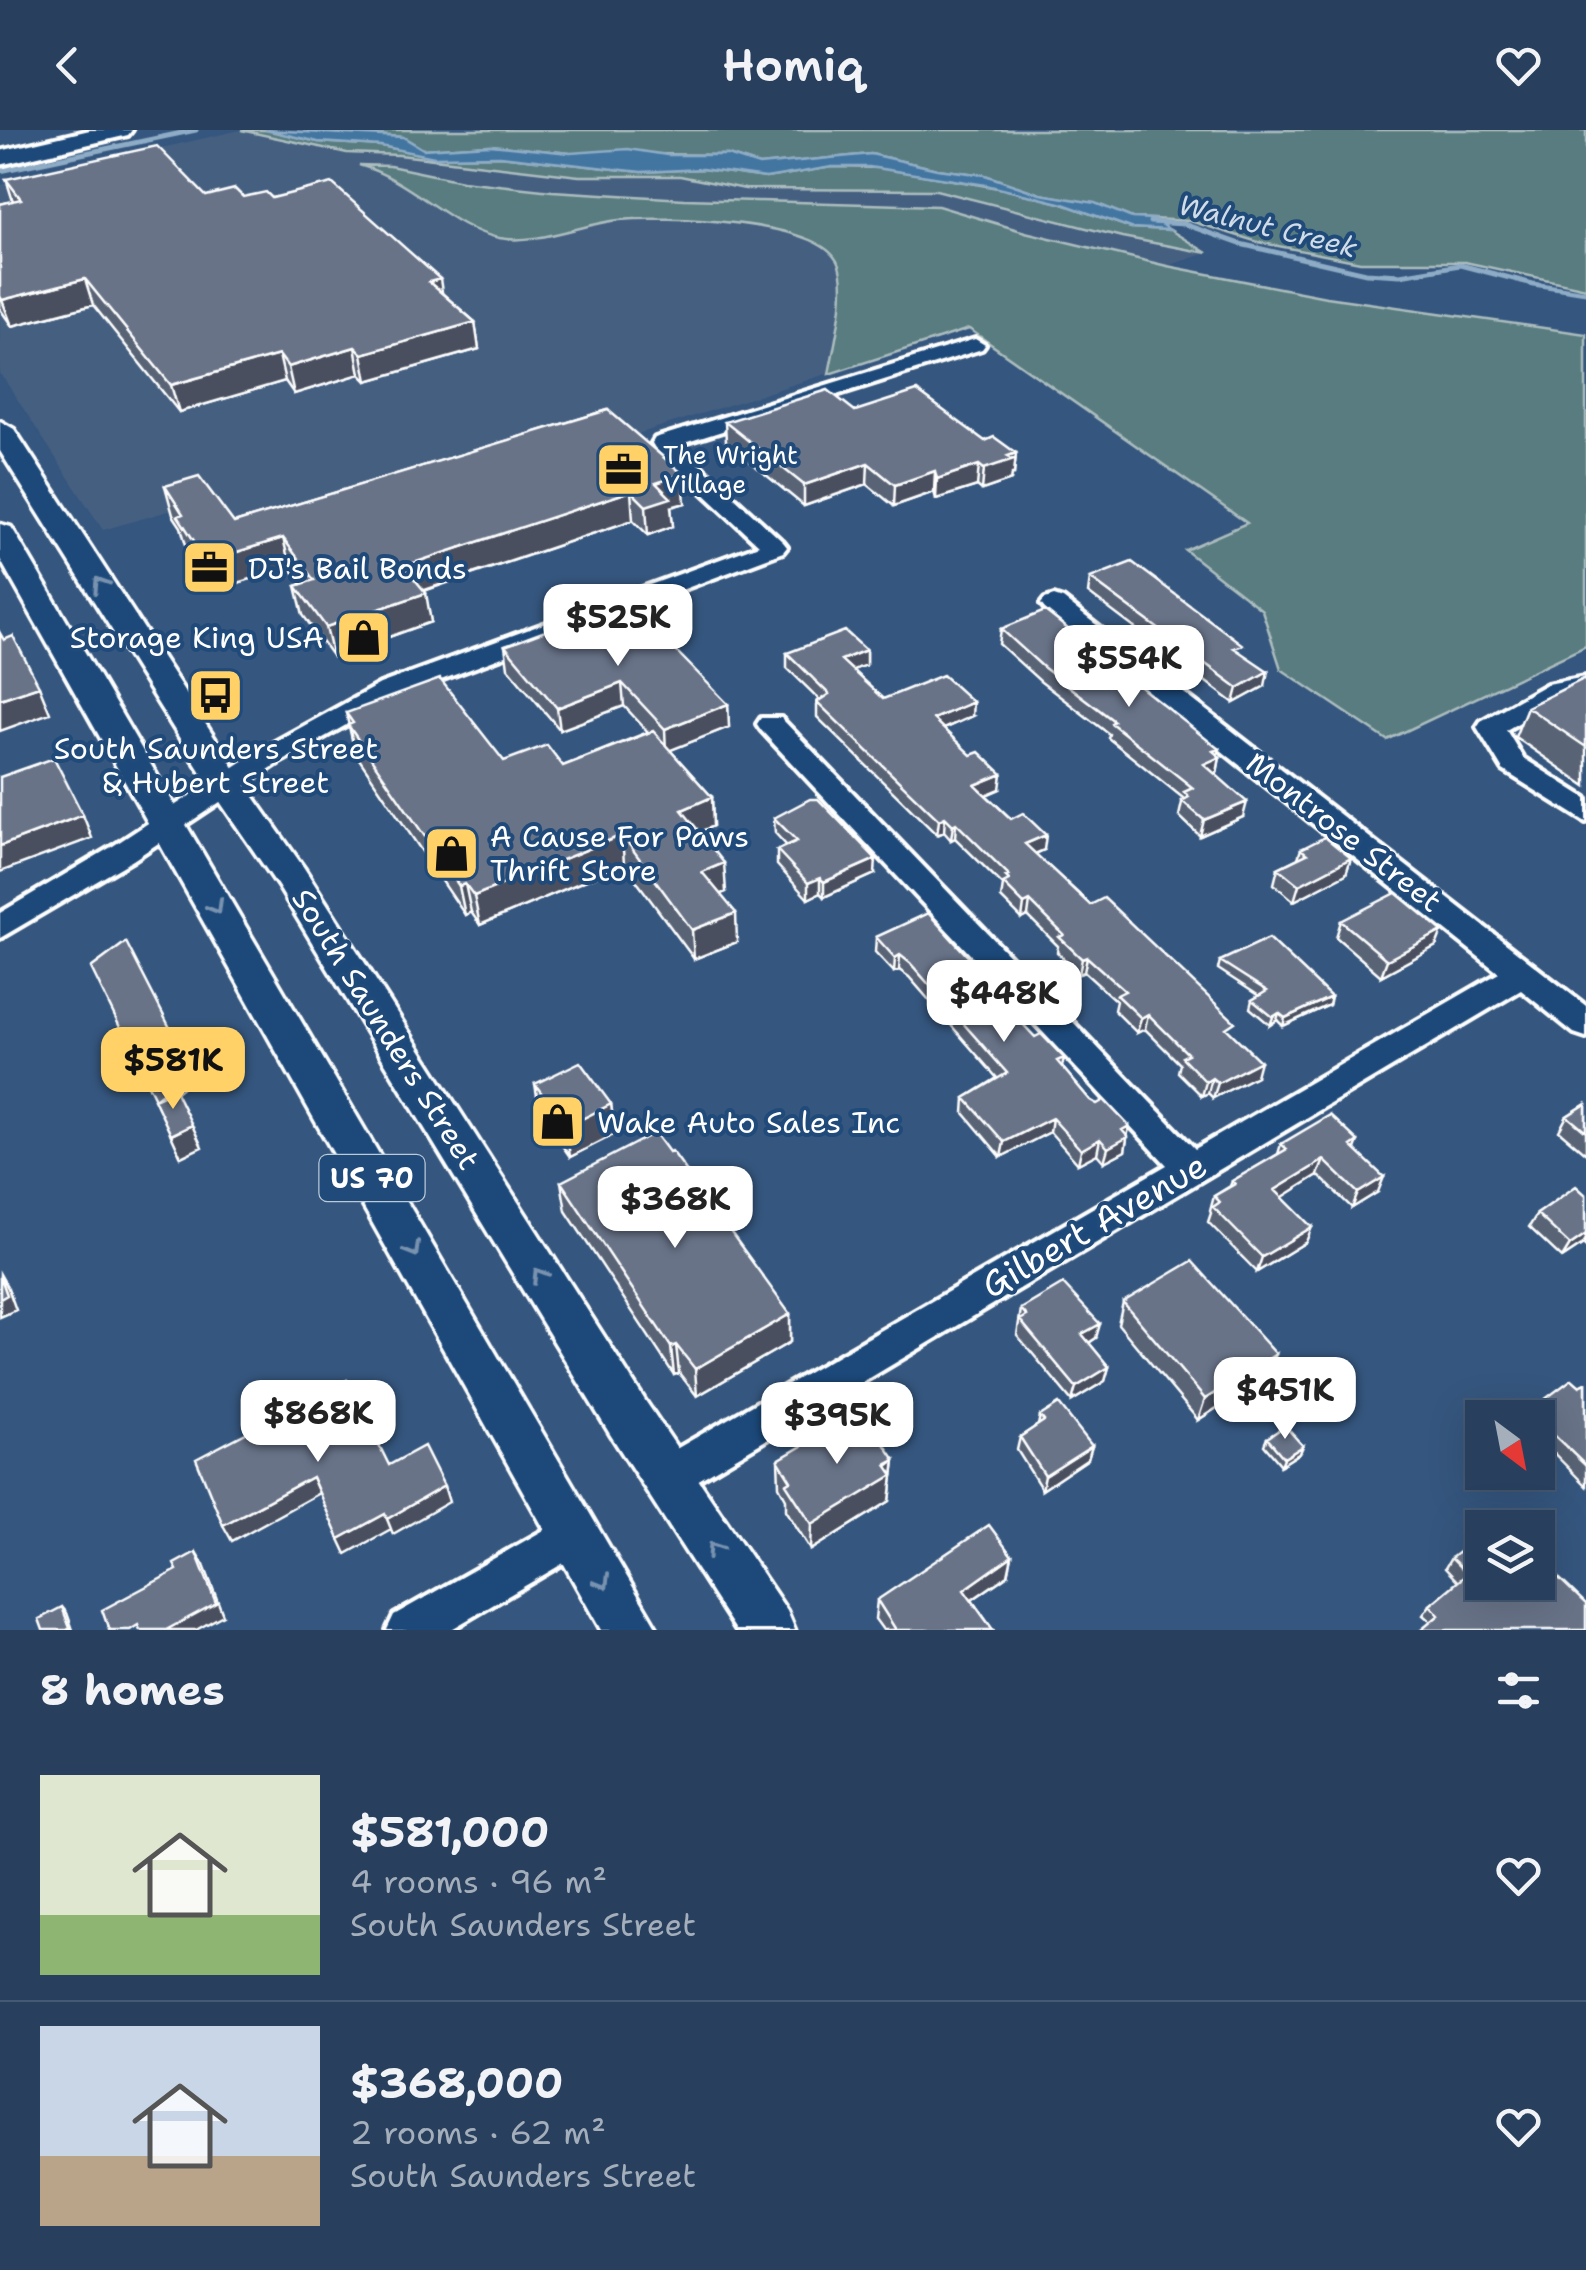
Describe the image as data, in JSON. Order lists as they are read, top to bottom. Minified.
{"streets":{"main road":["South Saunders Street","US 70"],"street":["Montrose Street","Gilbert Avenue"]},"crossings":[["Montrose Street","Gilbert Avenue"],["South Saunders Street","Gilbert Avenue"]],"water":["Walnut Creek"],"places":{"office":["The Wright Village","DJ's Bail Bonds"],"shop":["Storage King USA","A Cause For Paws Thrift Store","Wake Auto Sales Inc"],"bus stop":["South Saunders Street & Hubert Street"]},"north":"bottom right","page":{"header":"Homiq","price":["$525K","$554K","$448K","$581K","$368K","$451K","$868K","$395K"],"heading":"8 homes","list":[{"name":"$581,000","note":"4 rooms · 96 m² · South Saunders Street"},{"name":"$368,000","note":"2 rooms · 62 m² · South Saunders Street"}]}}
